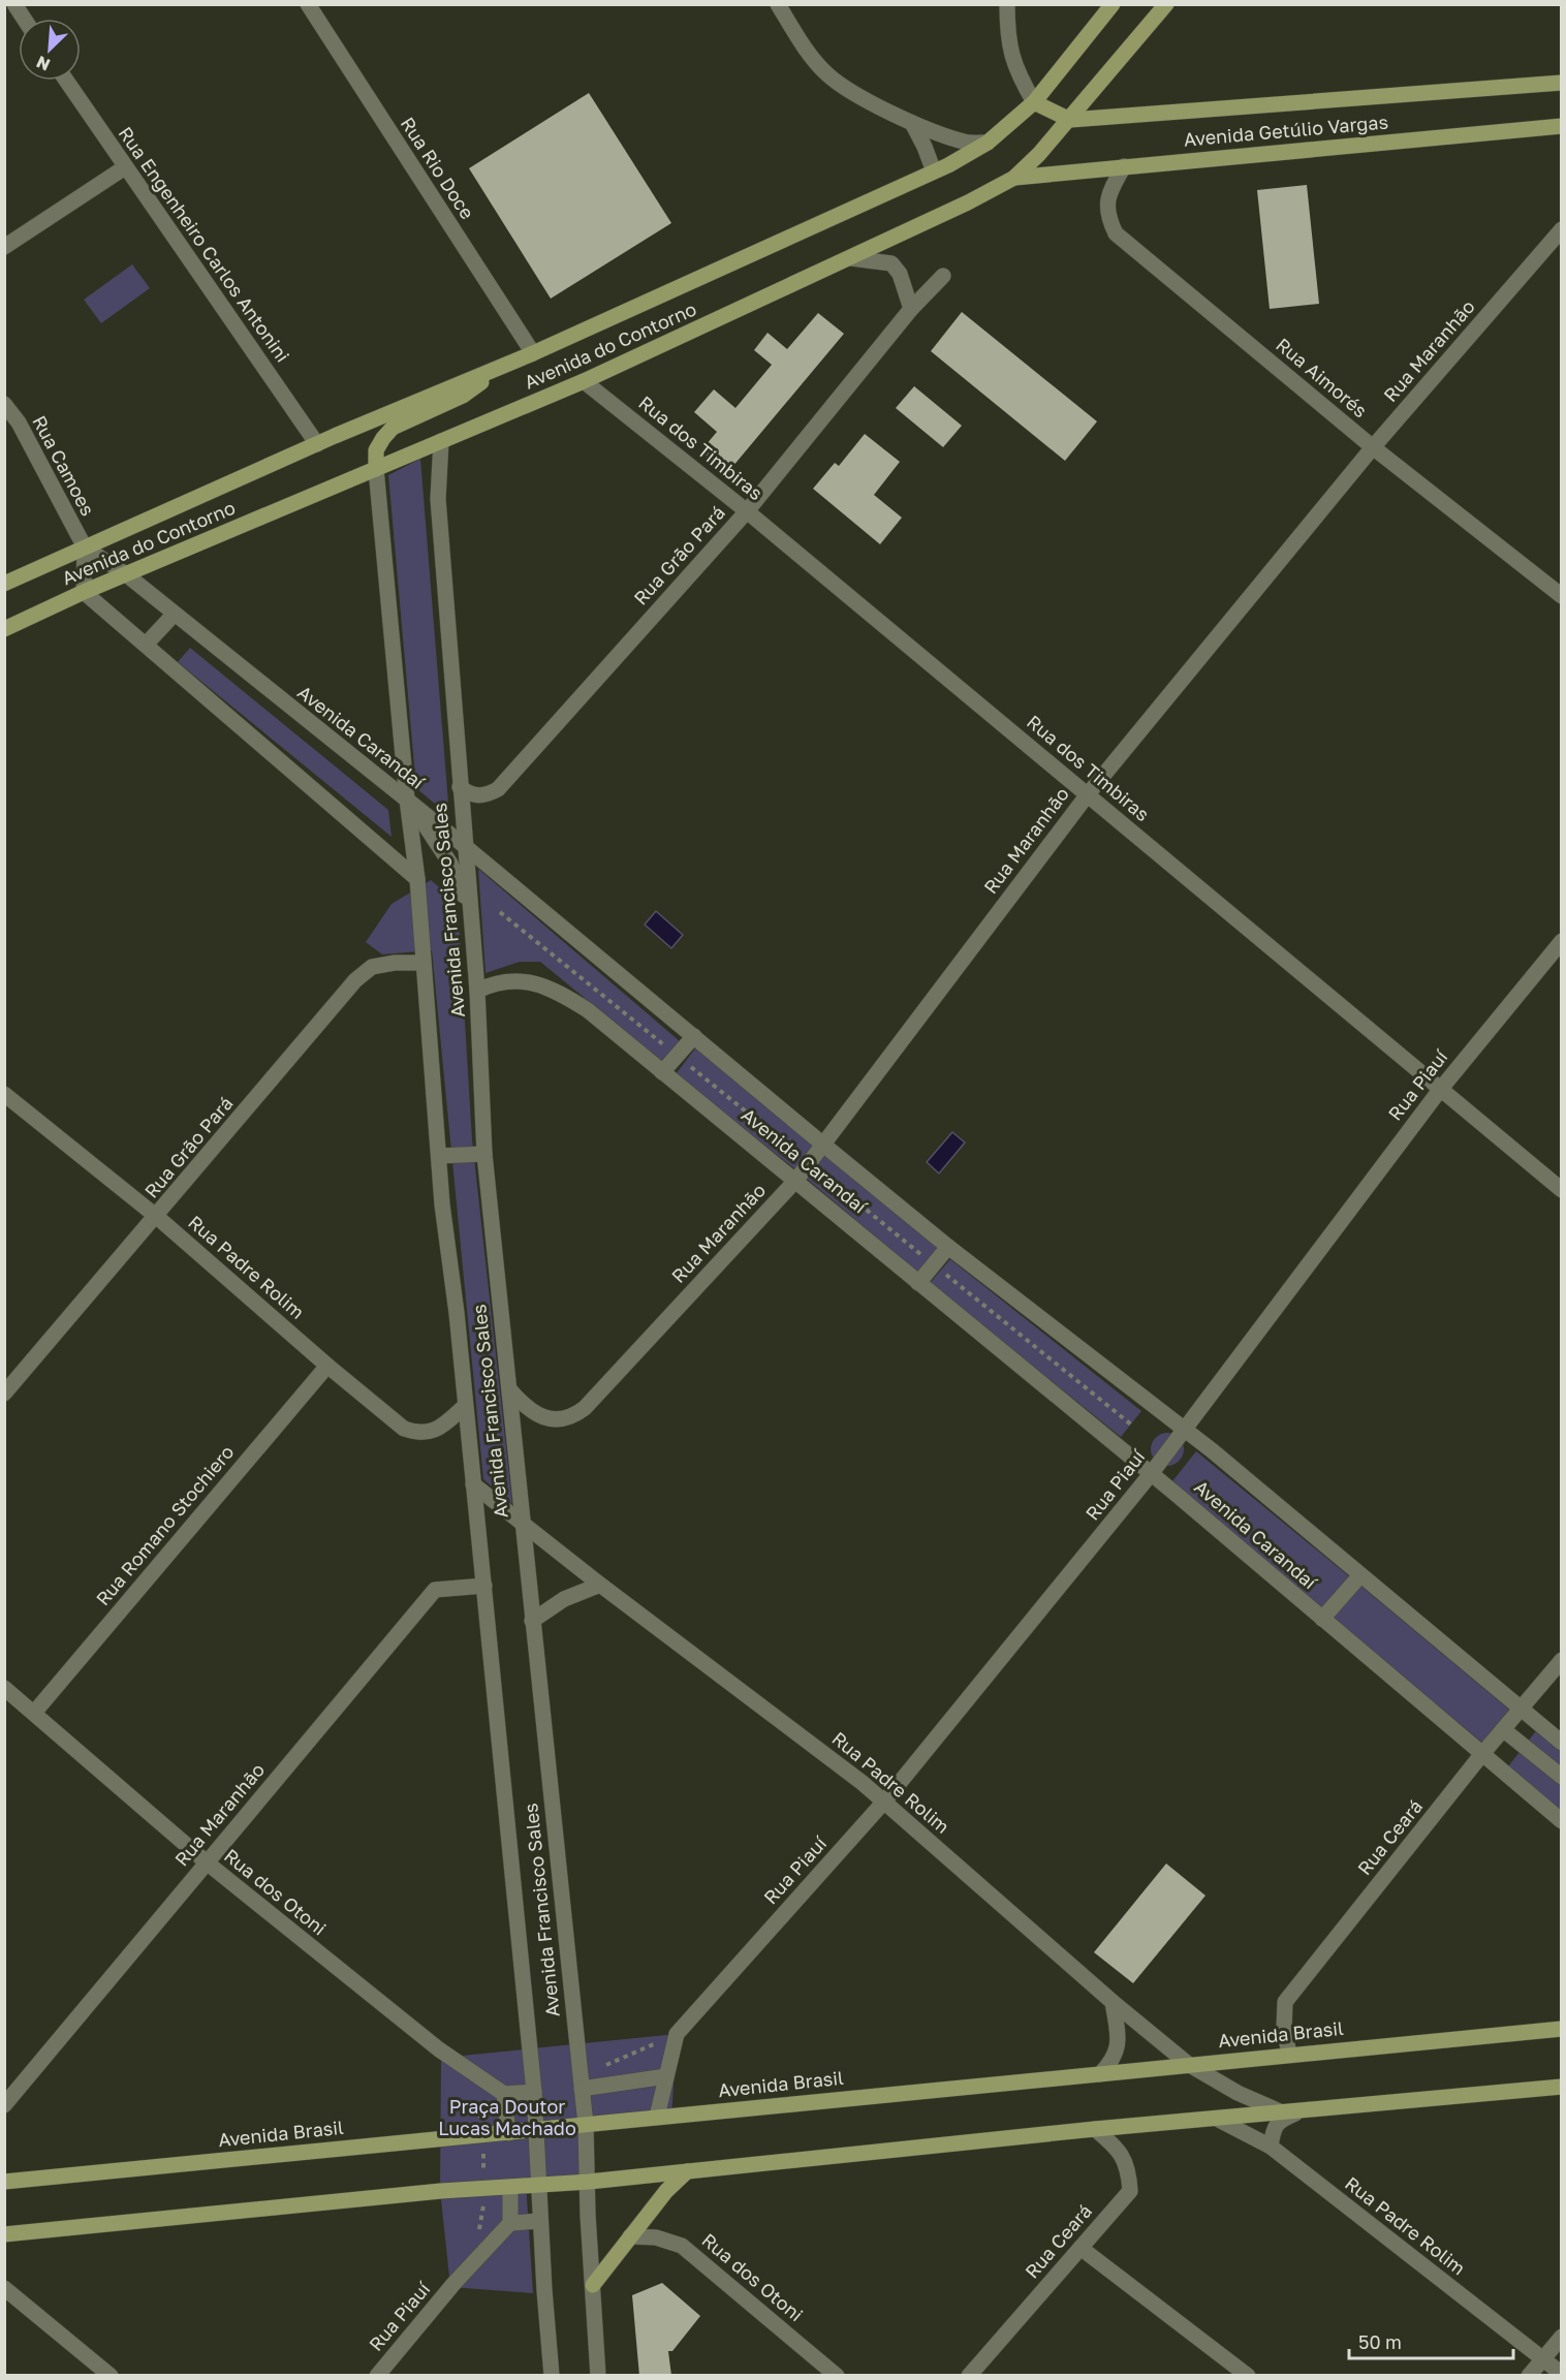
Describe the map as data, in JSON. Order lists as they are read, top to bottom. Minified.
{"streets":{"main road":["Avenida Getúlio Vargas","Avenida do Contorno","Avenida Brasil"],"street":["Rua Rio Doce","Rua Engenheiro Carlos Antonini","Rua Maranhão","Rua Aimorés","Rua dos Timbiras","Rua Camoes","Rua Grão Pará","Avenida Carandaí","Avenida Francisco Sales","Rua Piauí","Rua Padre Rolim","Rua Romano Stochiero","Rua Ceará","Rua dos Otoni"]},"crossings":[["Avenida Getúlio Vargas","Avenida do Contorno"],["Avenida Getúlio Vargas","Rua Aimorés"],["Rua Rio Doce","Avenida do Contorno"],["Rua Engenheiro Carlos Antonini","Avenida do Contorno"],["Avenida do Contorno","Rua dos Timbiras"],["Avenida do Contorno","Rua Camoes"],["Avenida do Contorno","Avenida Carandaí"],["Avenida do Contorno","Avenida Francisco Sales"],["Rua Maranhão","Rua Aimorés"],["Rua Maranhão","Rua dos Timbiras"],["Rua Maranhão","Avenida Carandaí"],["Rua Maranhão","Avenida Francisco Sales"],["Rua Maranhão","Rua dos Otoni"],["Rua dos Timbiras","Rua Grão Pará"],["Rua dos Timbiras","Rua Piauí"],["Rua Camoes","Avenida Carandaí"],["Rua Grão Pará","Avenida Francisco Sales"],["Rua Grão Pará","Rua Padre Rolim"],["Avenida Carandaí","Avenida Francisco Sales"],["Avenida Carandaí","Rua Piauí"],["Avenida Carandaí","Rua Ceará"],["Avenida Francisco Sales","Rua Padre Rolim"],["Avenida Francisco Sales","Avenida Brasil"],["Rua Piauí","Rua Padre Rolim"],["Rua Padre Rolim","Rua Romano Stochiero"],["Rua Padre Rolim","Avenida Brasil"],["Rua Romano Stochiero","Rua dos Otoni"],["Rua Ceará","Avenida Brasil"]],"parks":["Praça Doutor Lucas Machado"],"scale_bar":"50 m","north":"bottom left"}
